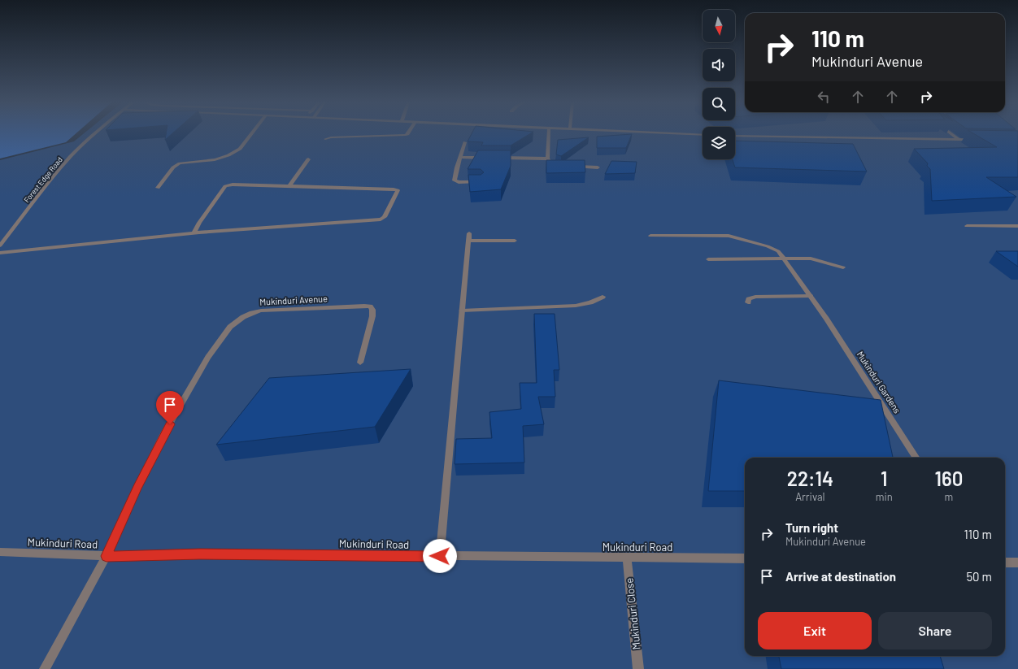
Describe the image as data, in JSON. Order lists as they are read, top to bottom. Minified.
{"streets":{"street":["Forest Edge Road","Mukinduri Avenue","Mukinduri Gardens","Mukinduri Road","Mukinduri Close"]},"crossings":[["Mukinduri Avenue","Mukinduri Road"],["Mukinduri Road","Mukinduri Close"]],"north":"bottom","page":{"turn":["110 m","Mukinduri Avenue"],"eta":["22:14","Arrival","1","min","160","m"],"list":[{"name":"Turn right","note":"Mukinduri Avenue","value":"110 m"},{"name":"Arrive at destination","value":"50 m"}],"buttons":["Exit","Share"]}}
